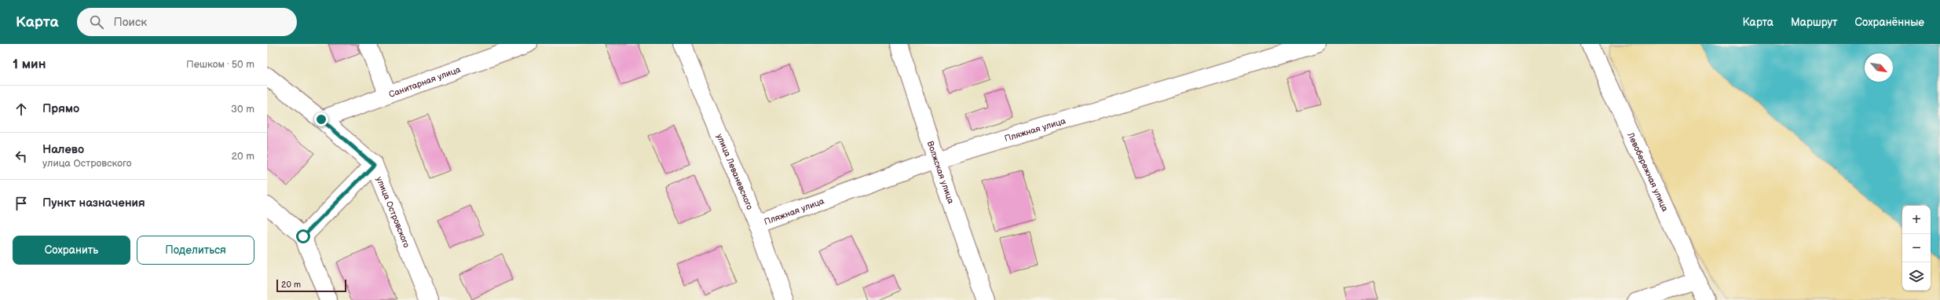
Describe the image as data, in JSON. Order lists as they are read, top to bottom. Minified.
{"streets":{"street":["Санитарная улица","Пляжная улица","улица Леваневского","Левобережная улица","Волжская улица","улица Островского"]},"crossings":[["Санитарная улица","улица Островского"],["Пляжная улица","улица Леваневского"],["Пляжная улица","Волжская улица"]],"scale_bar":"20 m","north":"bottom right","page":{"header":"Карта","search":"Поиск","nav":["Карта","Маршрут","Сохранённые"],"heading":["1 мин","Пешком · 50 m"],"list":[["Прямо","30 m"],["Налево","улица Островского","20 m"],"Пункт назначения"],"map_buttons":["+","−"],"buttons":["Сохранить","Поделиться"],"scale":"20 m"}}
